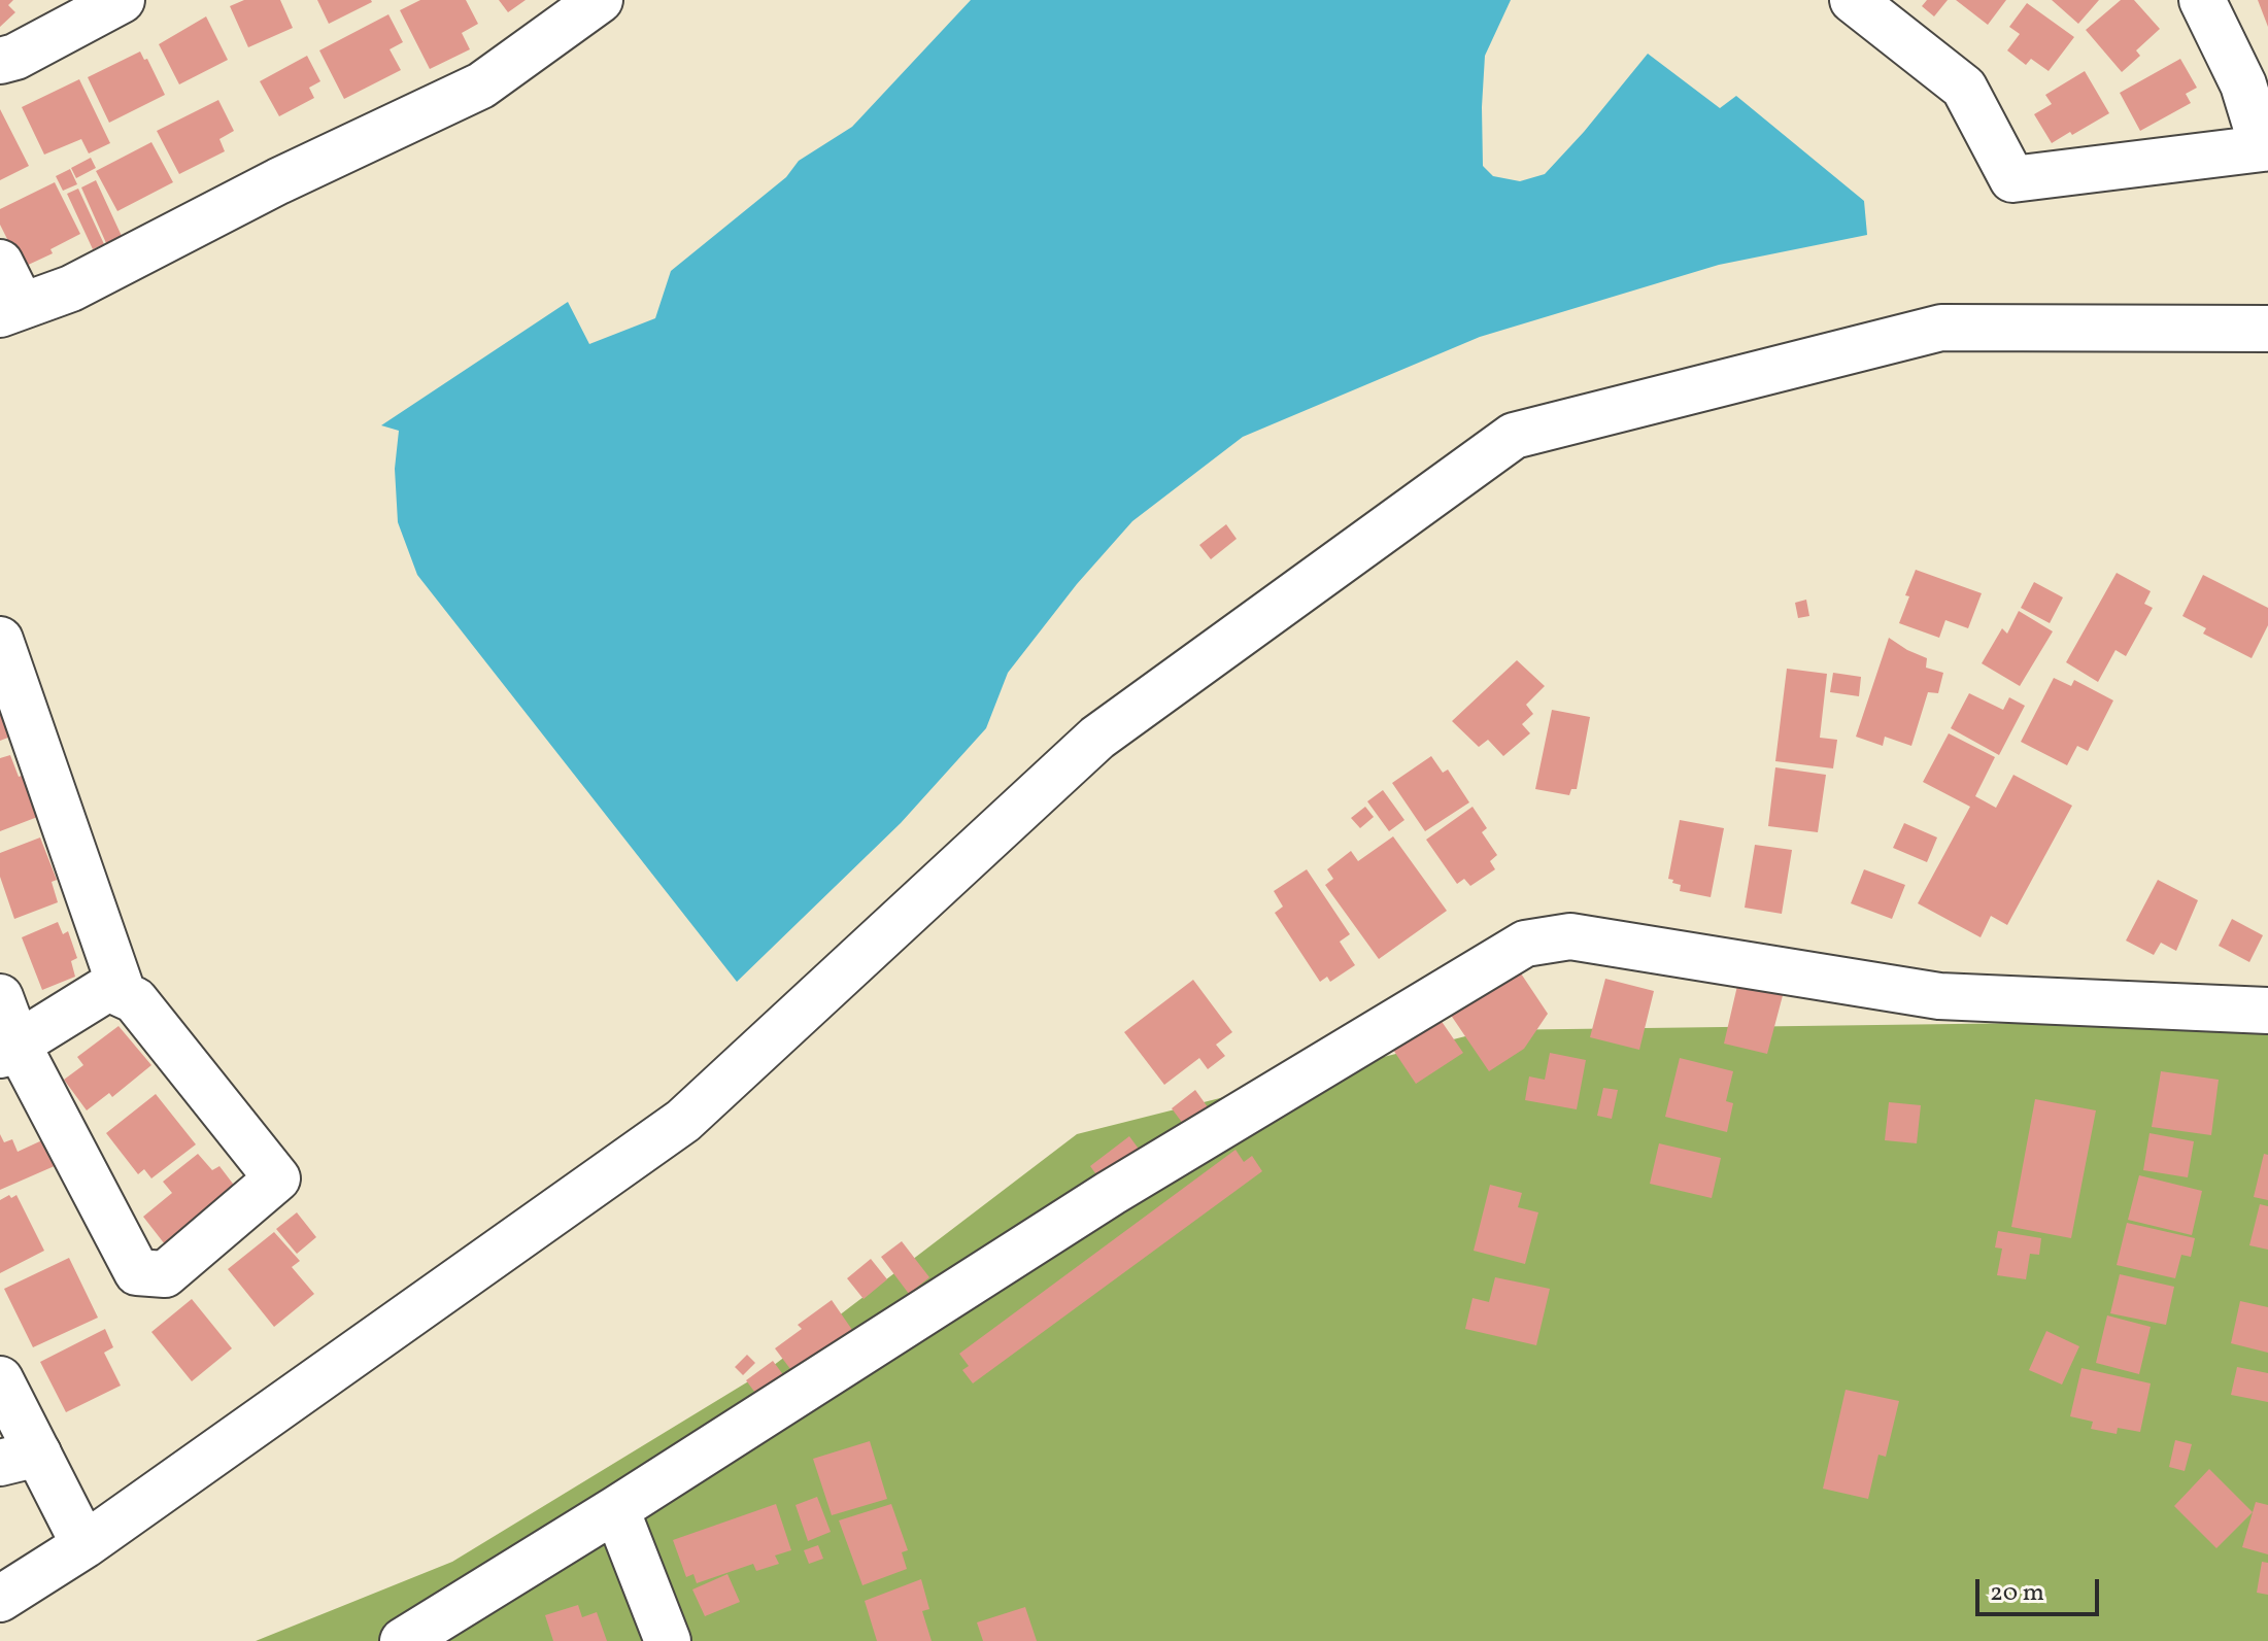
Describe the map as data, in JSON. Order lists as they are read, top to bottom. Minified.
{"scale_bar":"20 m"}
